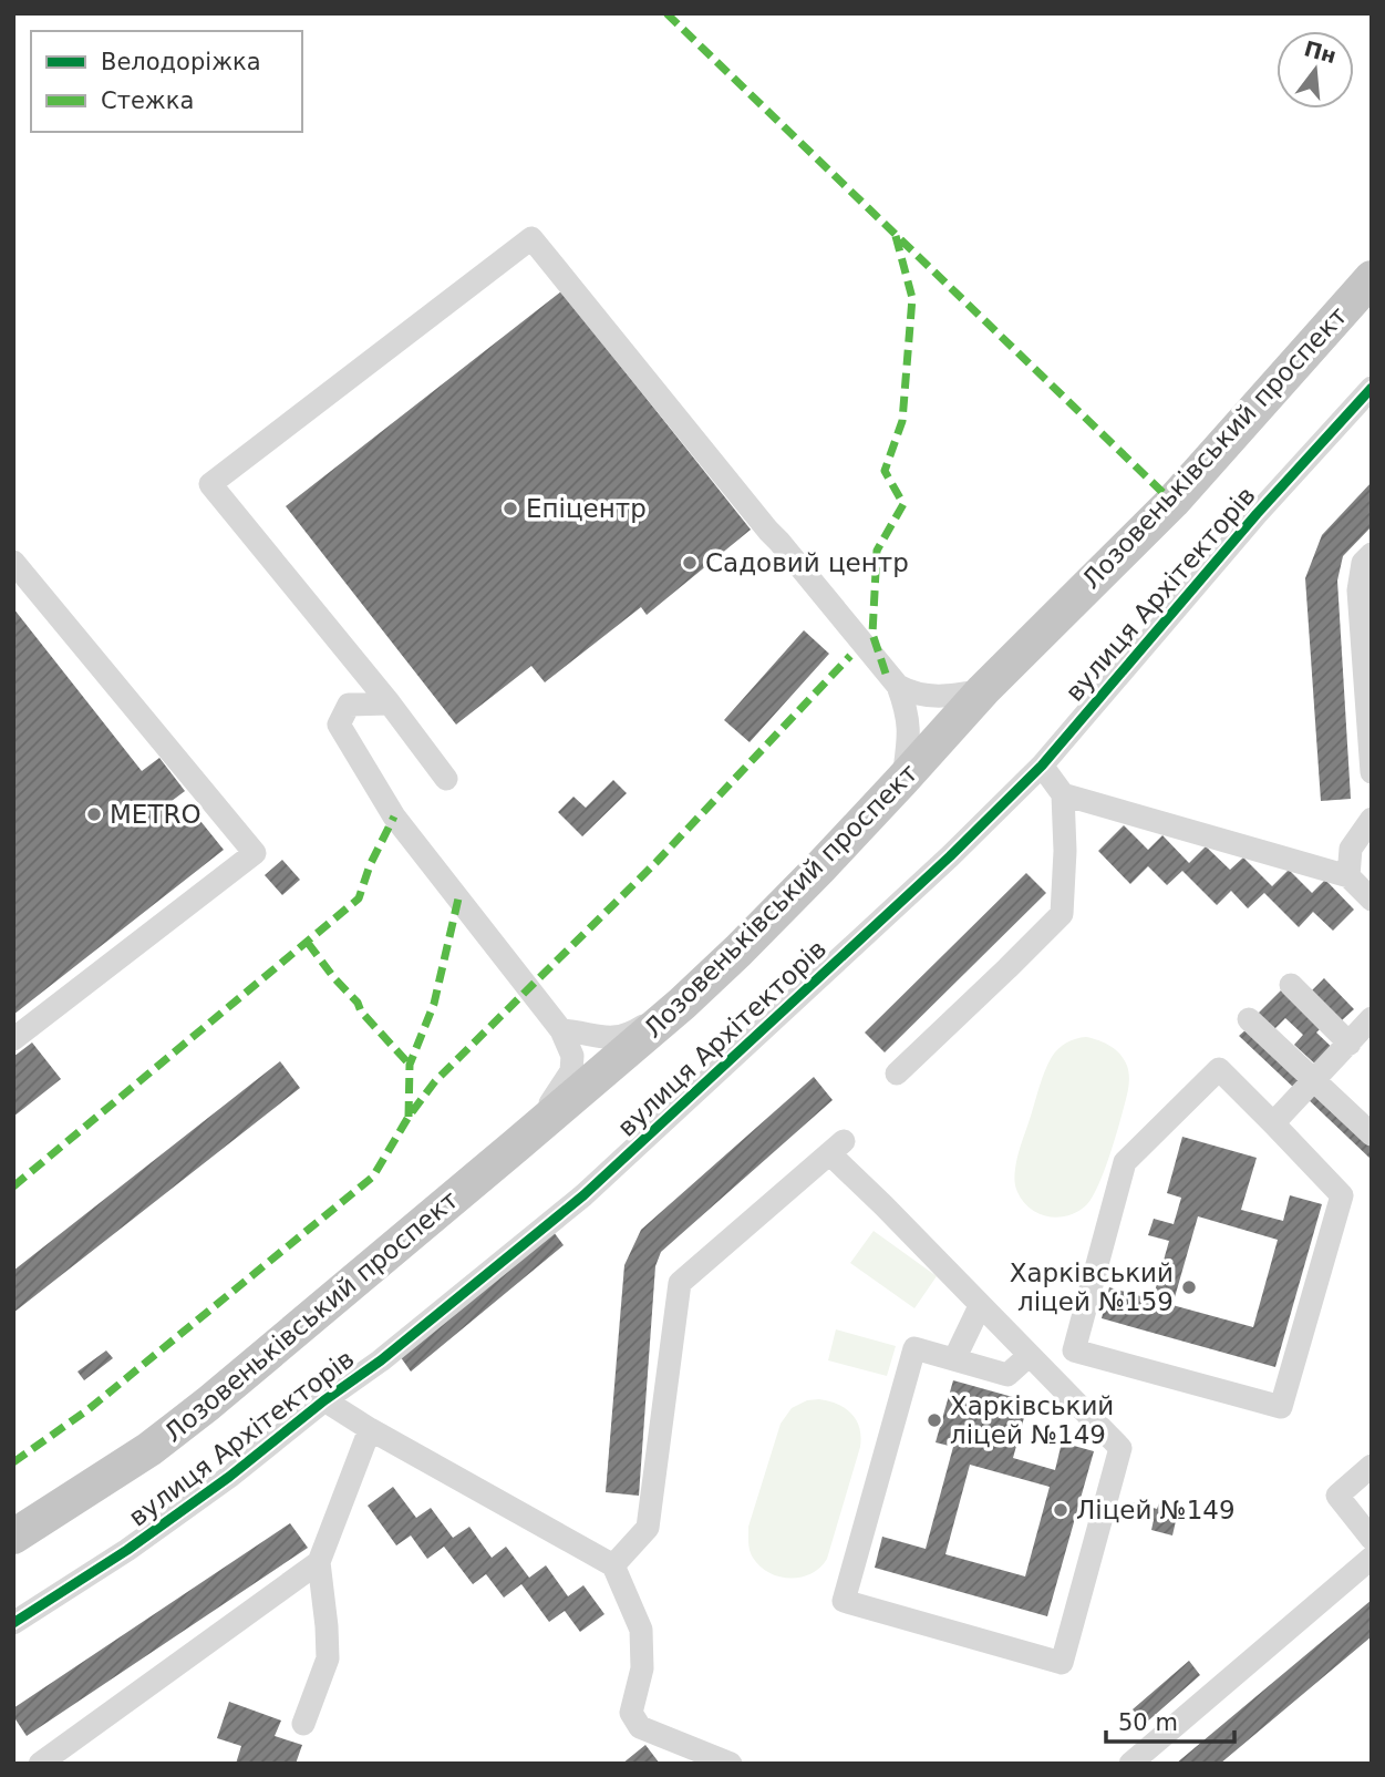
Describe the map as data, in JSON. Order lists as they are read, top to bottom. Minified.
{"streets":{"highway":["Лозовеньківський проспект"],"street":["вулиця Архітекторів"]},"places":["Епіцентр","Садовий центр","METRO","Харківський ліцей №159","Харківський ліцей №149","Ліцей №149"],"legend":["Велодоріжка","Стежка"],"scale_bar":"50 m","north":"top"}
